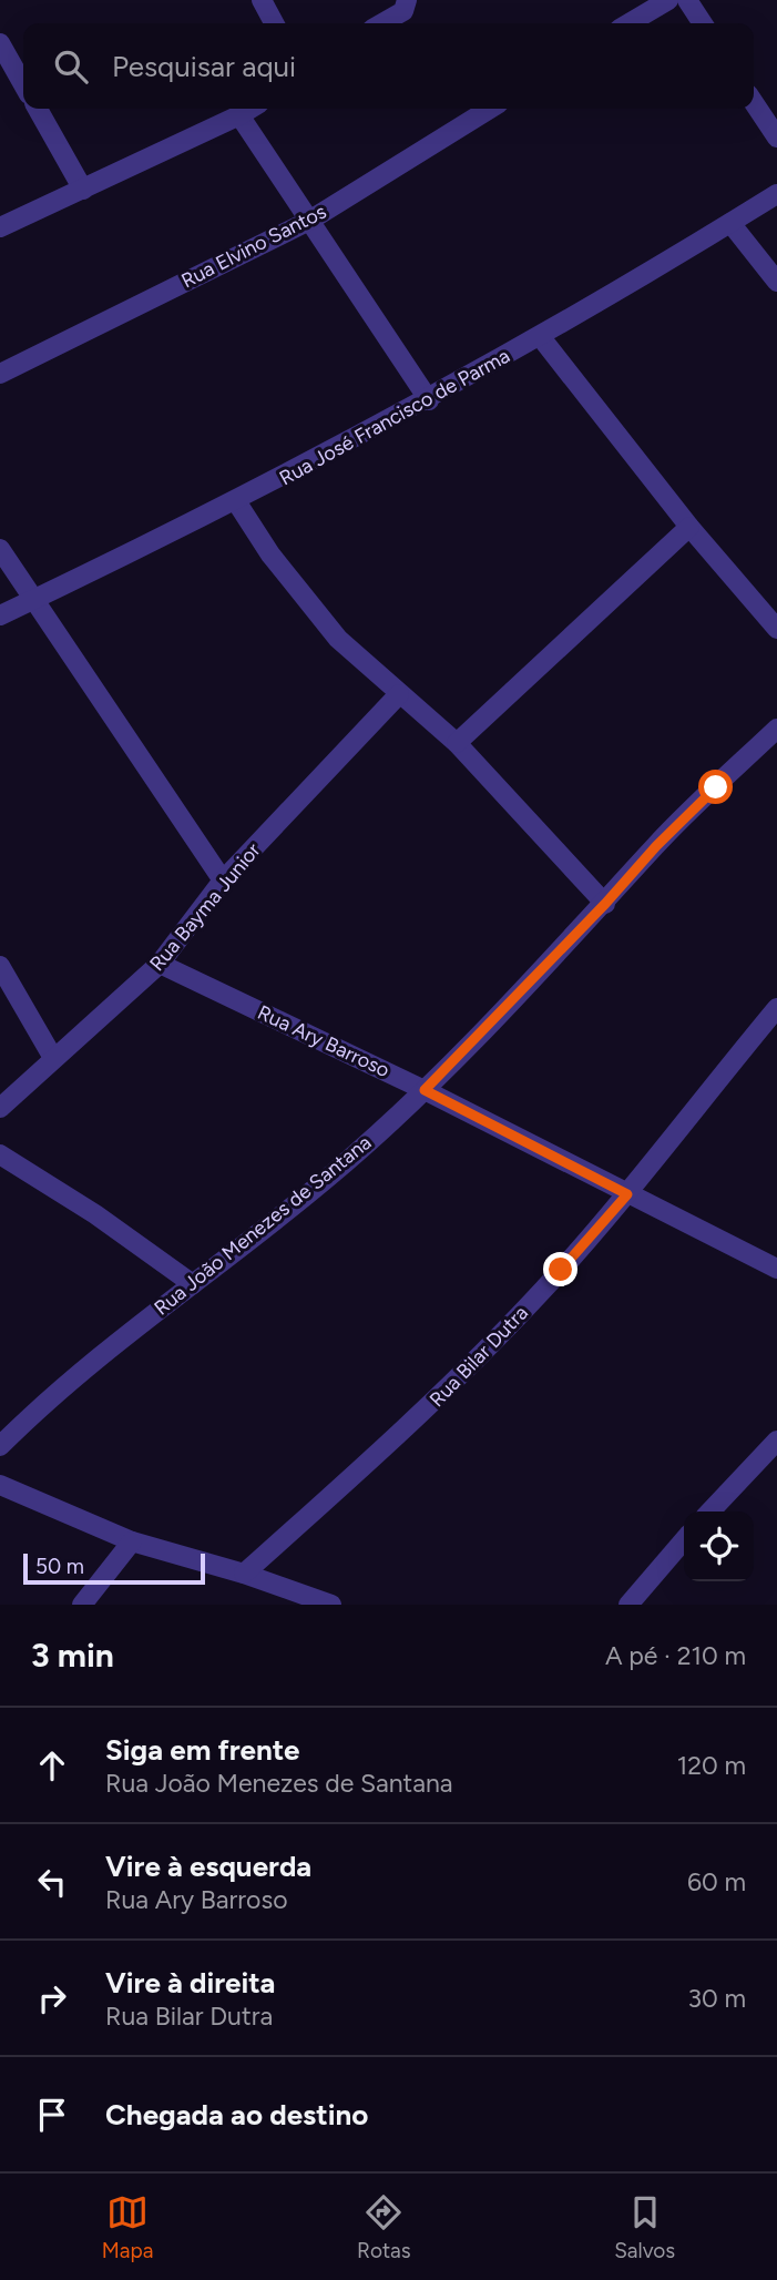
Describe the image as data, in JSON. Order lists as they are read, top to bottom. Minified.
{"streets":{"street":["Rua Elvino Santos","Rua José Francisco de Parma","Rua Bayma Junior","Rua Ary Barroso","Rua João Menezes de Santana","Rua Bilar Dutra"]},"crossings":[["Rua Bayma Junior","Rua Ary Barroso"],["Rua Ary Barroso","Rua João Menezes de Santana"],["Rua Ary Barroso","Rua Bilar Dutra"]],"scale_bar":"50 m","page":{"search":"Pesquisar aqui","scale":"50 m","heading":["3 min","A pé · 210 m"],"list":[["Siga em frente","Rua João Menezes de Santana","120 m"],["Vire à esquerda","Rua Ary Barroso","60 m"],["Vire à direita","Rua Bilar Dutra","30 m"],"Chegada ao destino"],"nav":["Mapa","Rotas","Salvos"]}}
